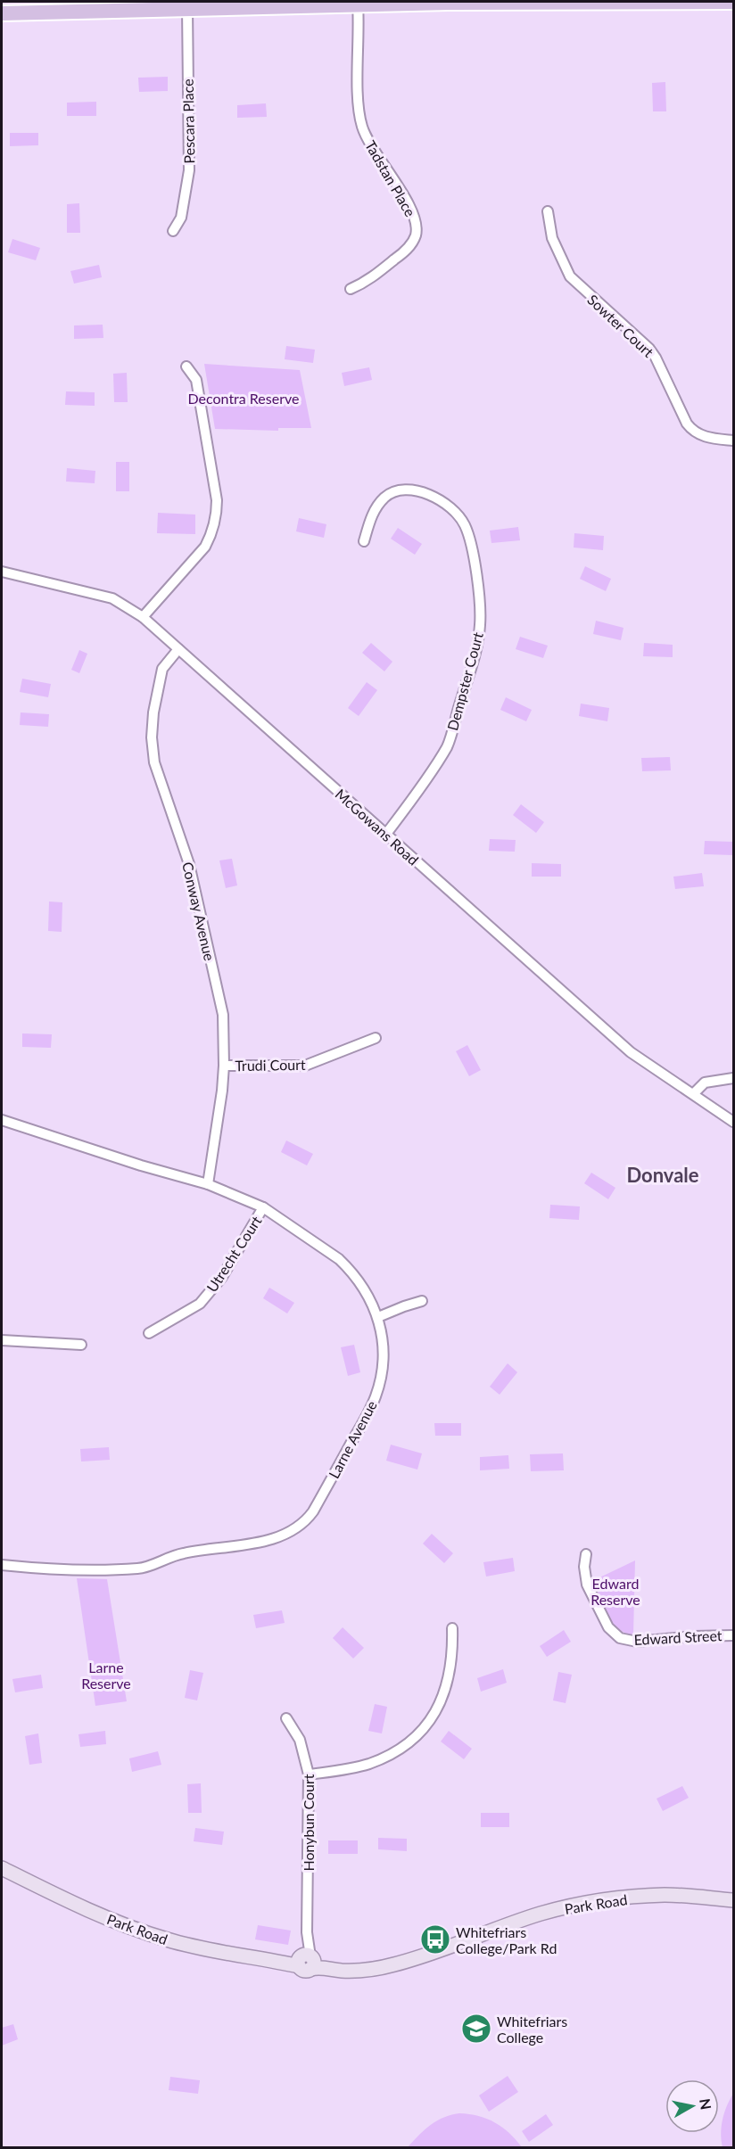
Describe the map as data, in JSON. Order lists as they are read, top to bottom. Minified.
{"streets":{"street":["Pescara Place","Tadstan Place","Sowter Court","Dempster Court","McGowans Road","Conway Avenue","Trudi Court","Utrecht Court","Larne Avenue","Edward Street","Honybun Court","Park Road"]},"crossings":[["Dempster Court","McGowans Road"],["McGowans Road","Conway Avenue"],["Conway Avenue","Trudi Court"],["Conway Avenue","Larne Avenue"],["Utrecht Court","Larne Avenue"],["Honybun Court","Park Road"]],"districts":["Donvale"],"parks":["Decontra Reserve","Edward Reserve","Larne Reserve"],"places":{"bus stop":["Whitefriars College/Park Rd"],"school or university":["Whitefriars College"]},"north":"right"}
